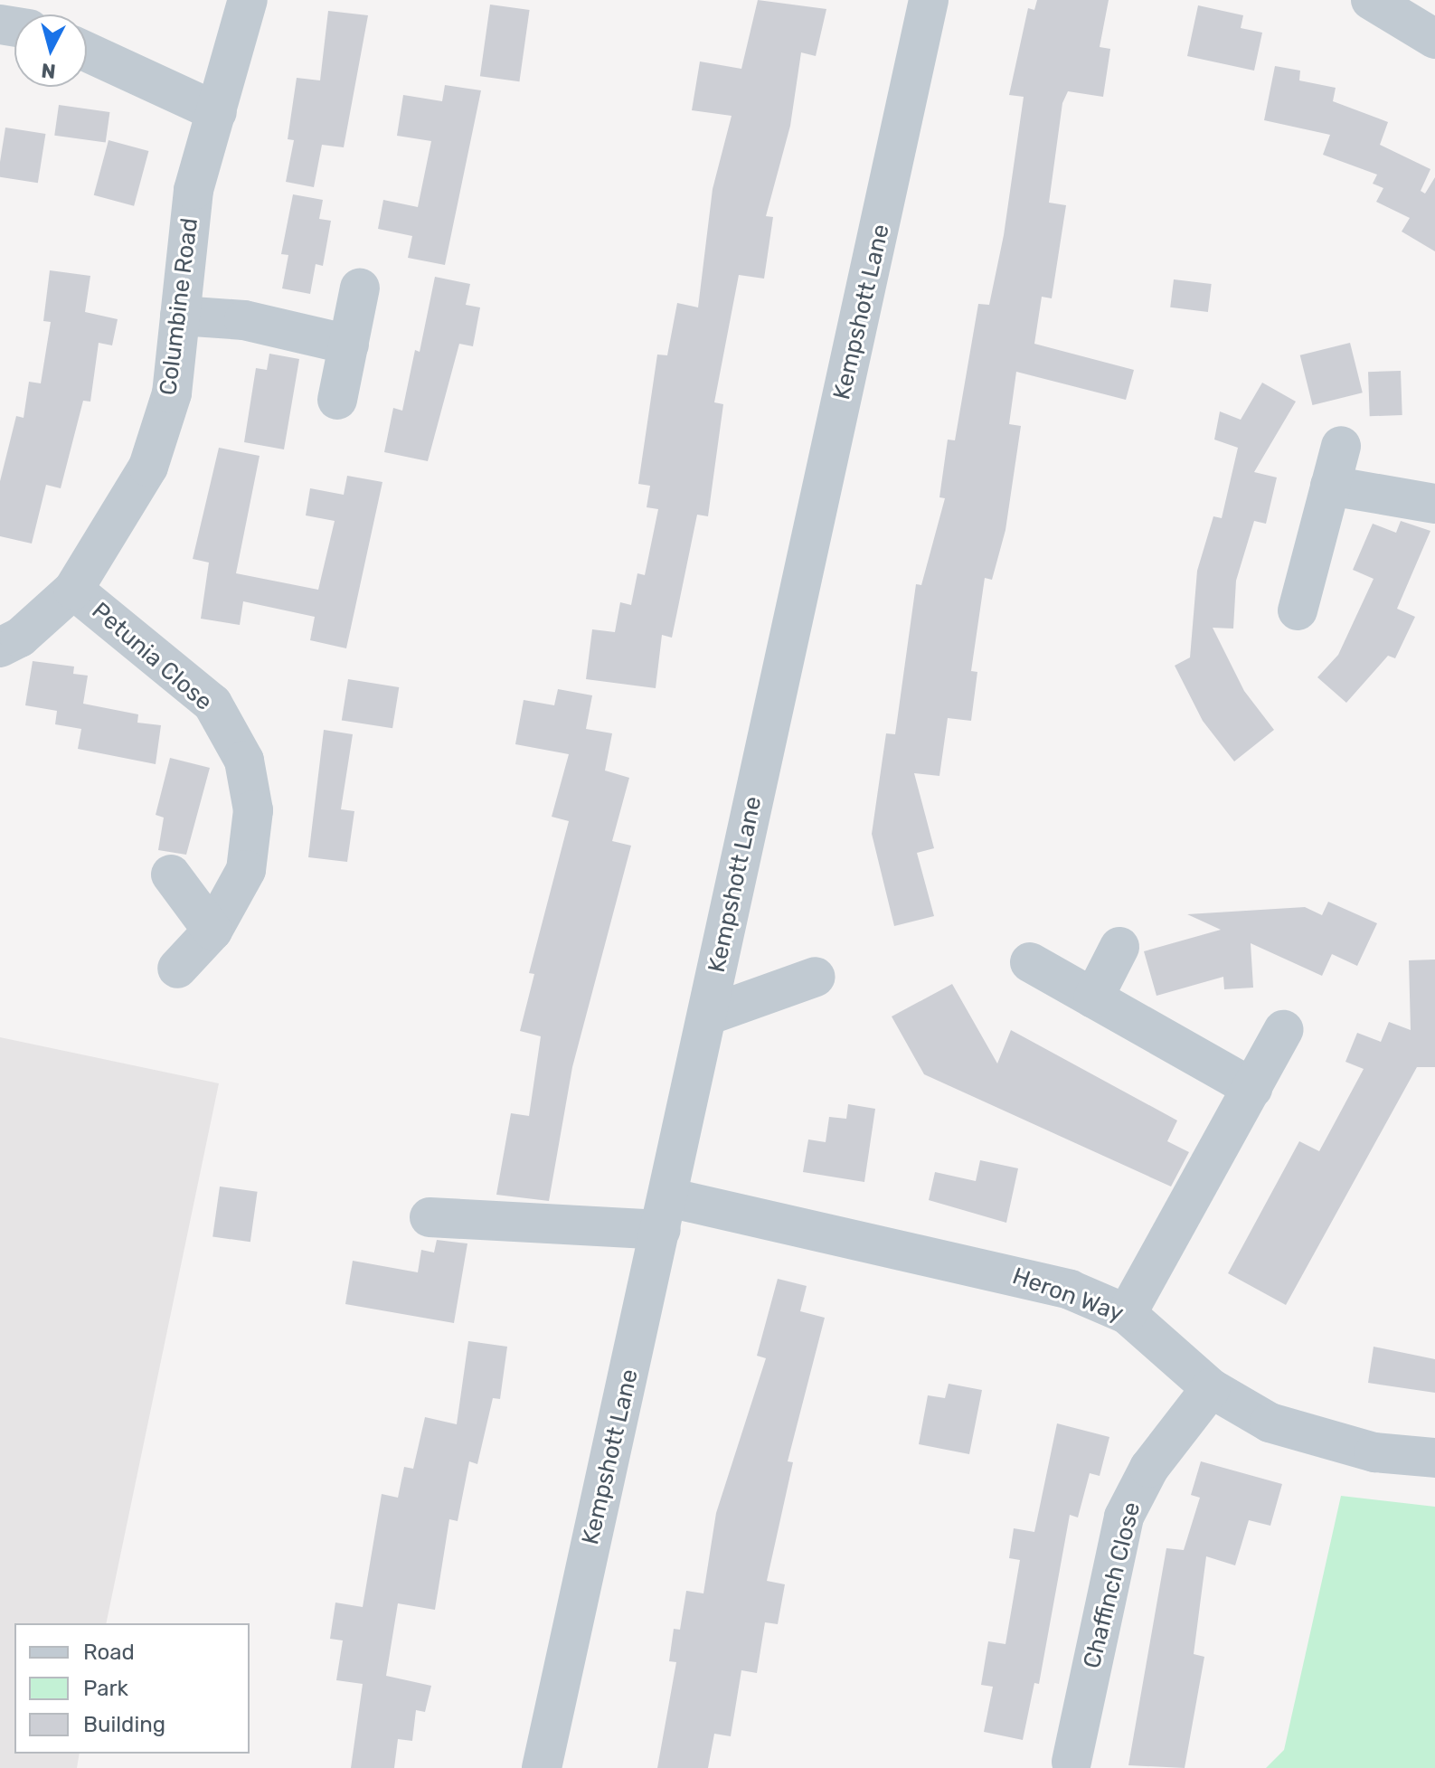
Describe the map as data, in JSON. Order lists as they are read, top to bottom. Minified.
{"streets":{"street":["Columbine Road","Kempshott Lane","Petunia Close","Heron Way","Chaffinch Close"]},"crossings":[["Columbine Road","Petunia Close"],["Kempshott Lane","Heron Way"],["Heron Way","Chaffinch Close"]],"legend":["Road","Park","Building"],"north":"bottom"}
